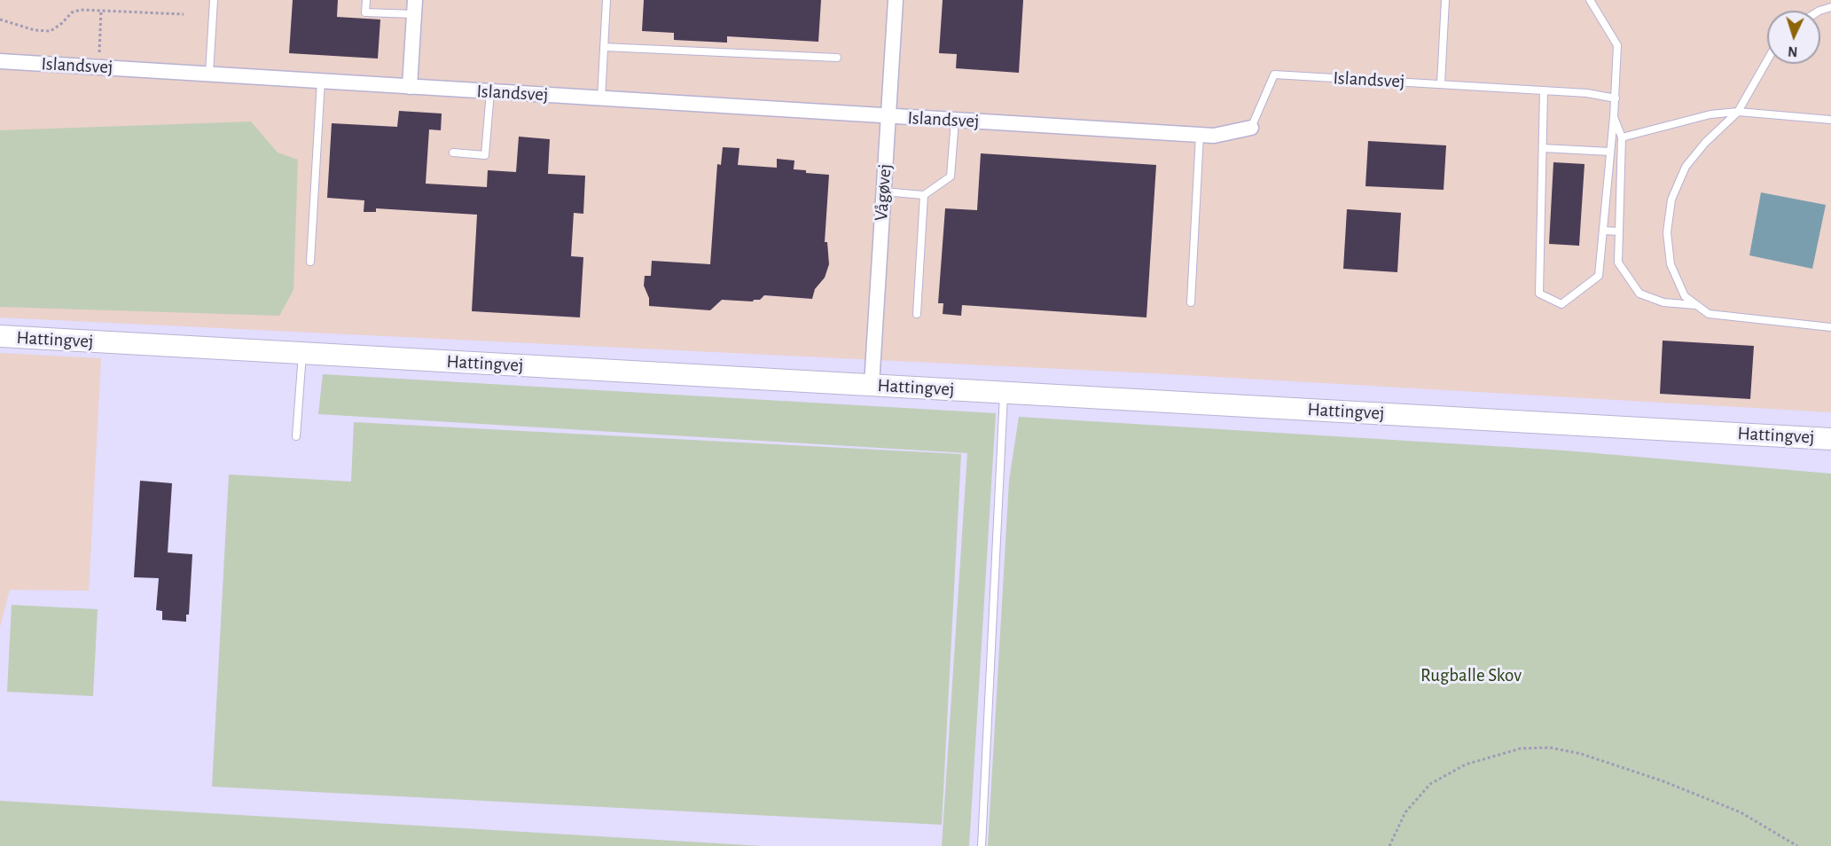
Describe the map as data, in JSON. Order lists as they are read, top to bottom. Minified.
{"streets":{"street":["Islandsvej","Vågøvej","Hattingvej"]},"crossings":[["Islandsvej","Vågøvej"],["Vågøvej","Hattingvej"]],"parks":["Rugballe Skov"],"north":"bottom"}
